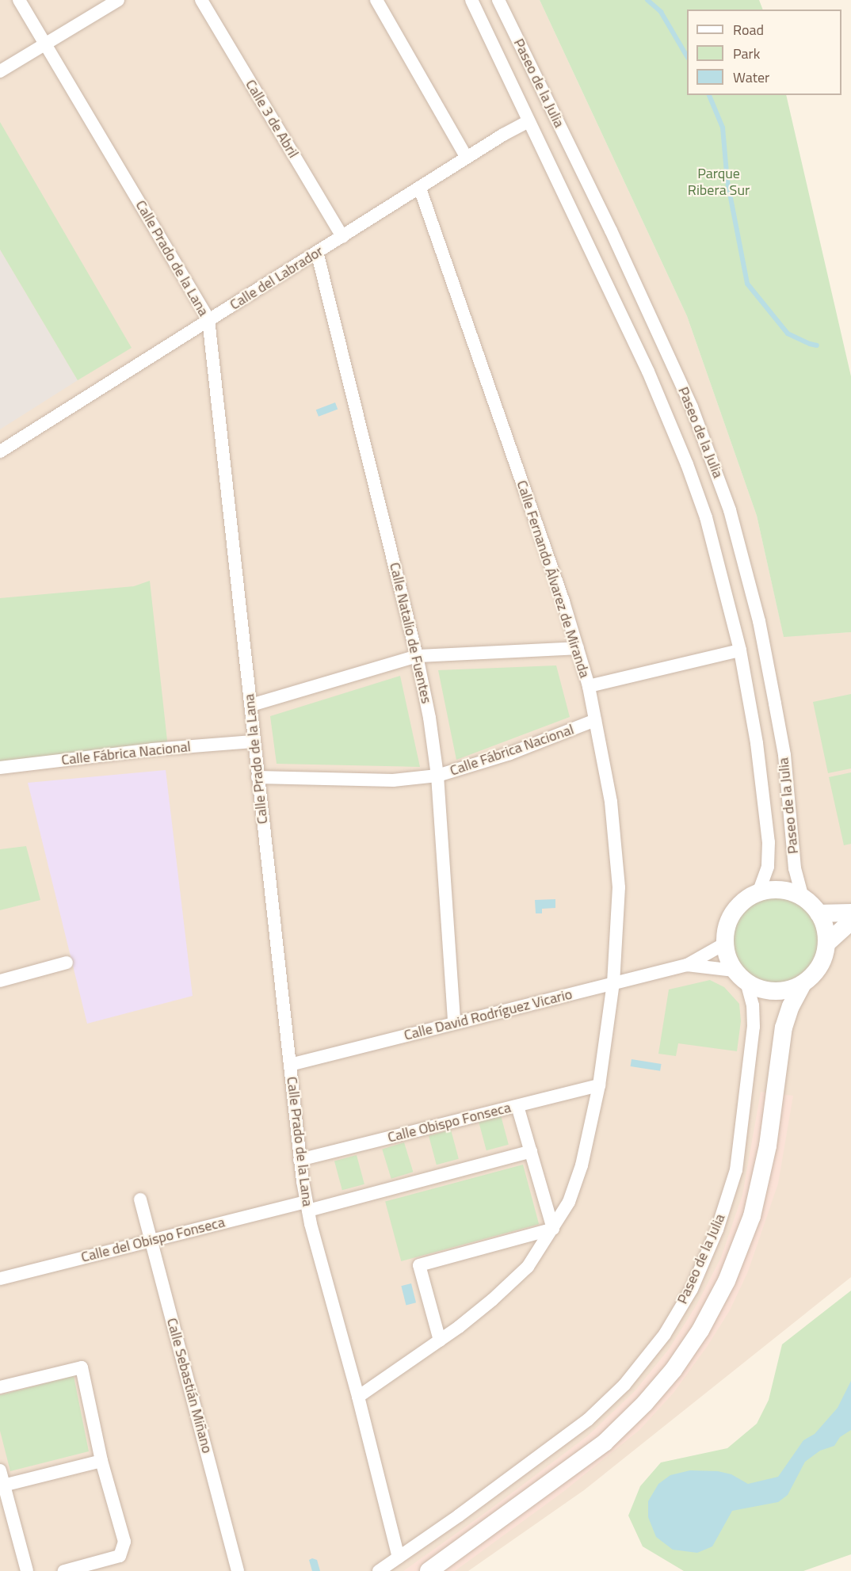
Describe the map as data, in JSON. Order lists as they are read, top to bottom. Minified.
{"streets":{"street":["Paseo de la Julia","Calle 3 de Abril","Calle Prado de la Lana","Calle del Labrador","Calle Fernando Álvarez de Miranda","Calle Natalio de Fuentes","Calle Fábrica Nacional","Calle David Rodríguez Vicario","Calle Obispo Fonseca","Calle del Obispo Fonseca","Calle Sebastián Miñano"]},"crossings":[["Paseo de la Julia","Calle Prado de la Lana"],["Paseo de la Julia","Calle del Labrador"],["Paseo de la Julia","Calle David Rodríguez Vicario"],["Calle 3 de Abril","Calle del Labrador"],["Calle Prado de la Lana","Calle del Labrador"],["Calle Prado de la Lana","Calle Fernando Álvarez de Miranda"],["Calle Prado de la Lana","Calle Fábrica Nacional"],["Calle Prado de la Lana","Calle David Rodríguez Vicario"],["Calle Prado de la Lana","Calle Obispo Fonseca"],["Calle Prado de la Lana","Calle del Obispo Fonseca"],["Calle del Labrador","Calle Fernando Álvarez de Miranda"],["Calle del Labrador","Calle Natalio de Fuentes"],["Calle Fernando Álvarez de Miranda","Calle Fábrica Nacional"],["Calle Fernando Álvarez de Miranda","Calle David Rodríguez Vicario"],["Calle Fernando Álvarez de Miranda","Calle Obispo Fonseca"],["Calle Natalio de Fuentes","Calle Fábrica Nacional"],["Calle Natalio de Fuentes","Calle David Rodríguez Vicario"],["Calle del Obispo Fonseca","Calle Sebastián Miñano"]],"parks":["Parque Ribera Sur"],"legend":["Road","Park","Water"]}
